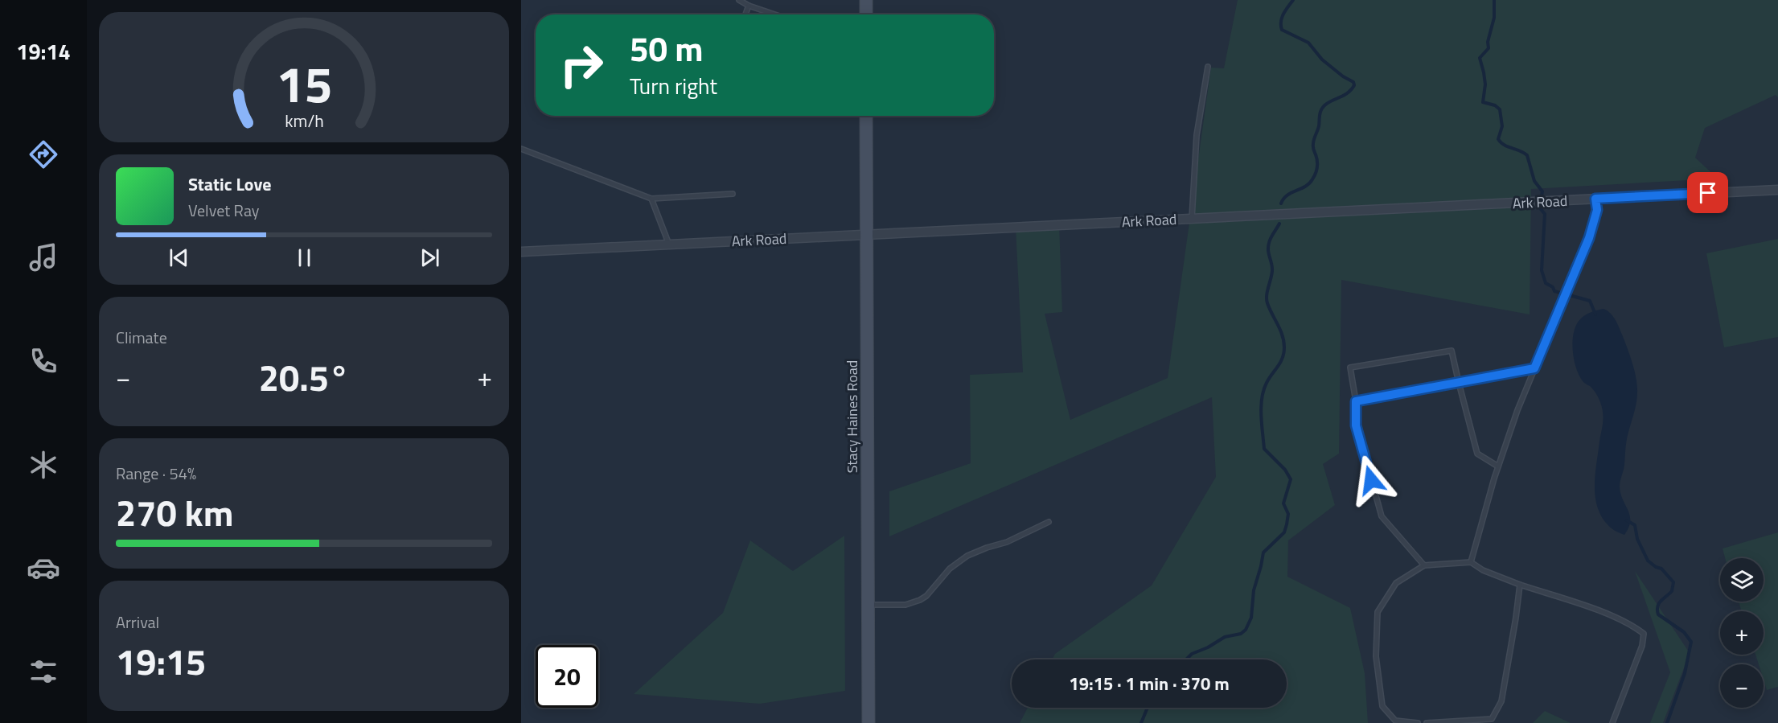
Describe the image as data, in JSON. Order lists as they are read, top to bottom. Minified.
{"streets":{"street":["Ark Road","Stacy Haines Road"]},"crossings":[["Ark Road","Stacy Haines Road"]],"page":{"tabs":"19:14","turn":["50 m","Turn right"],"song":["Static Love","Velvet Ray"],"tile":["Climate",["Range · 54%","270 km"],["Arrival","19:15"]],"heat":["−","20.5°","+"],"map_buttons":["+","−"],"limit":"20","trip":"19:15 · 1 min · 370 m","gauge":["15","km/h"]}}
